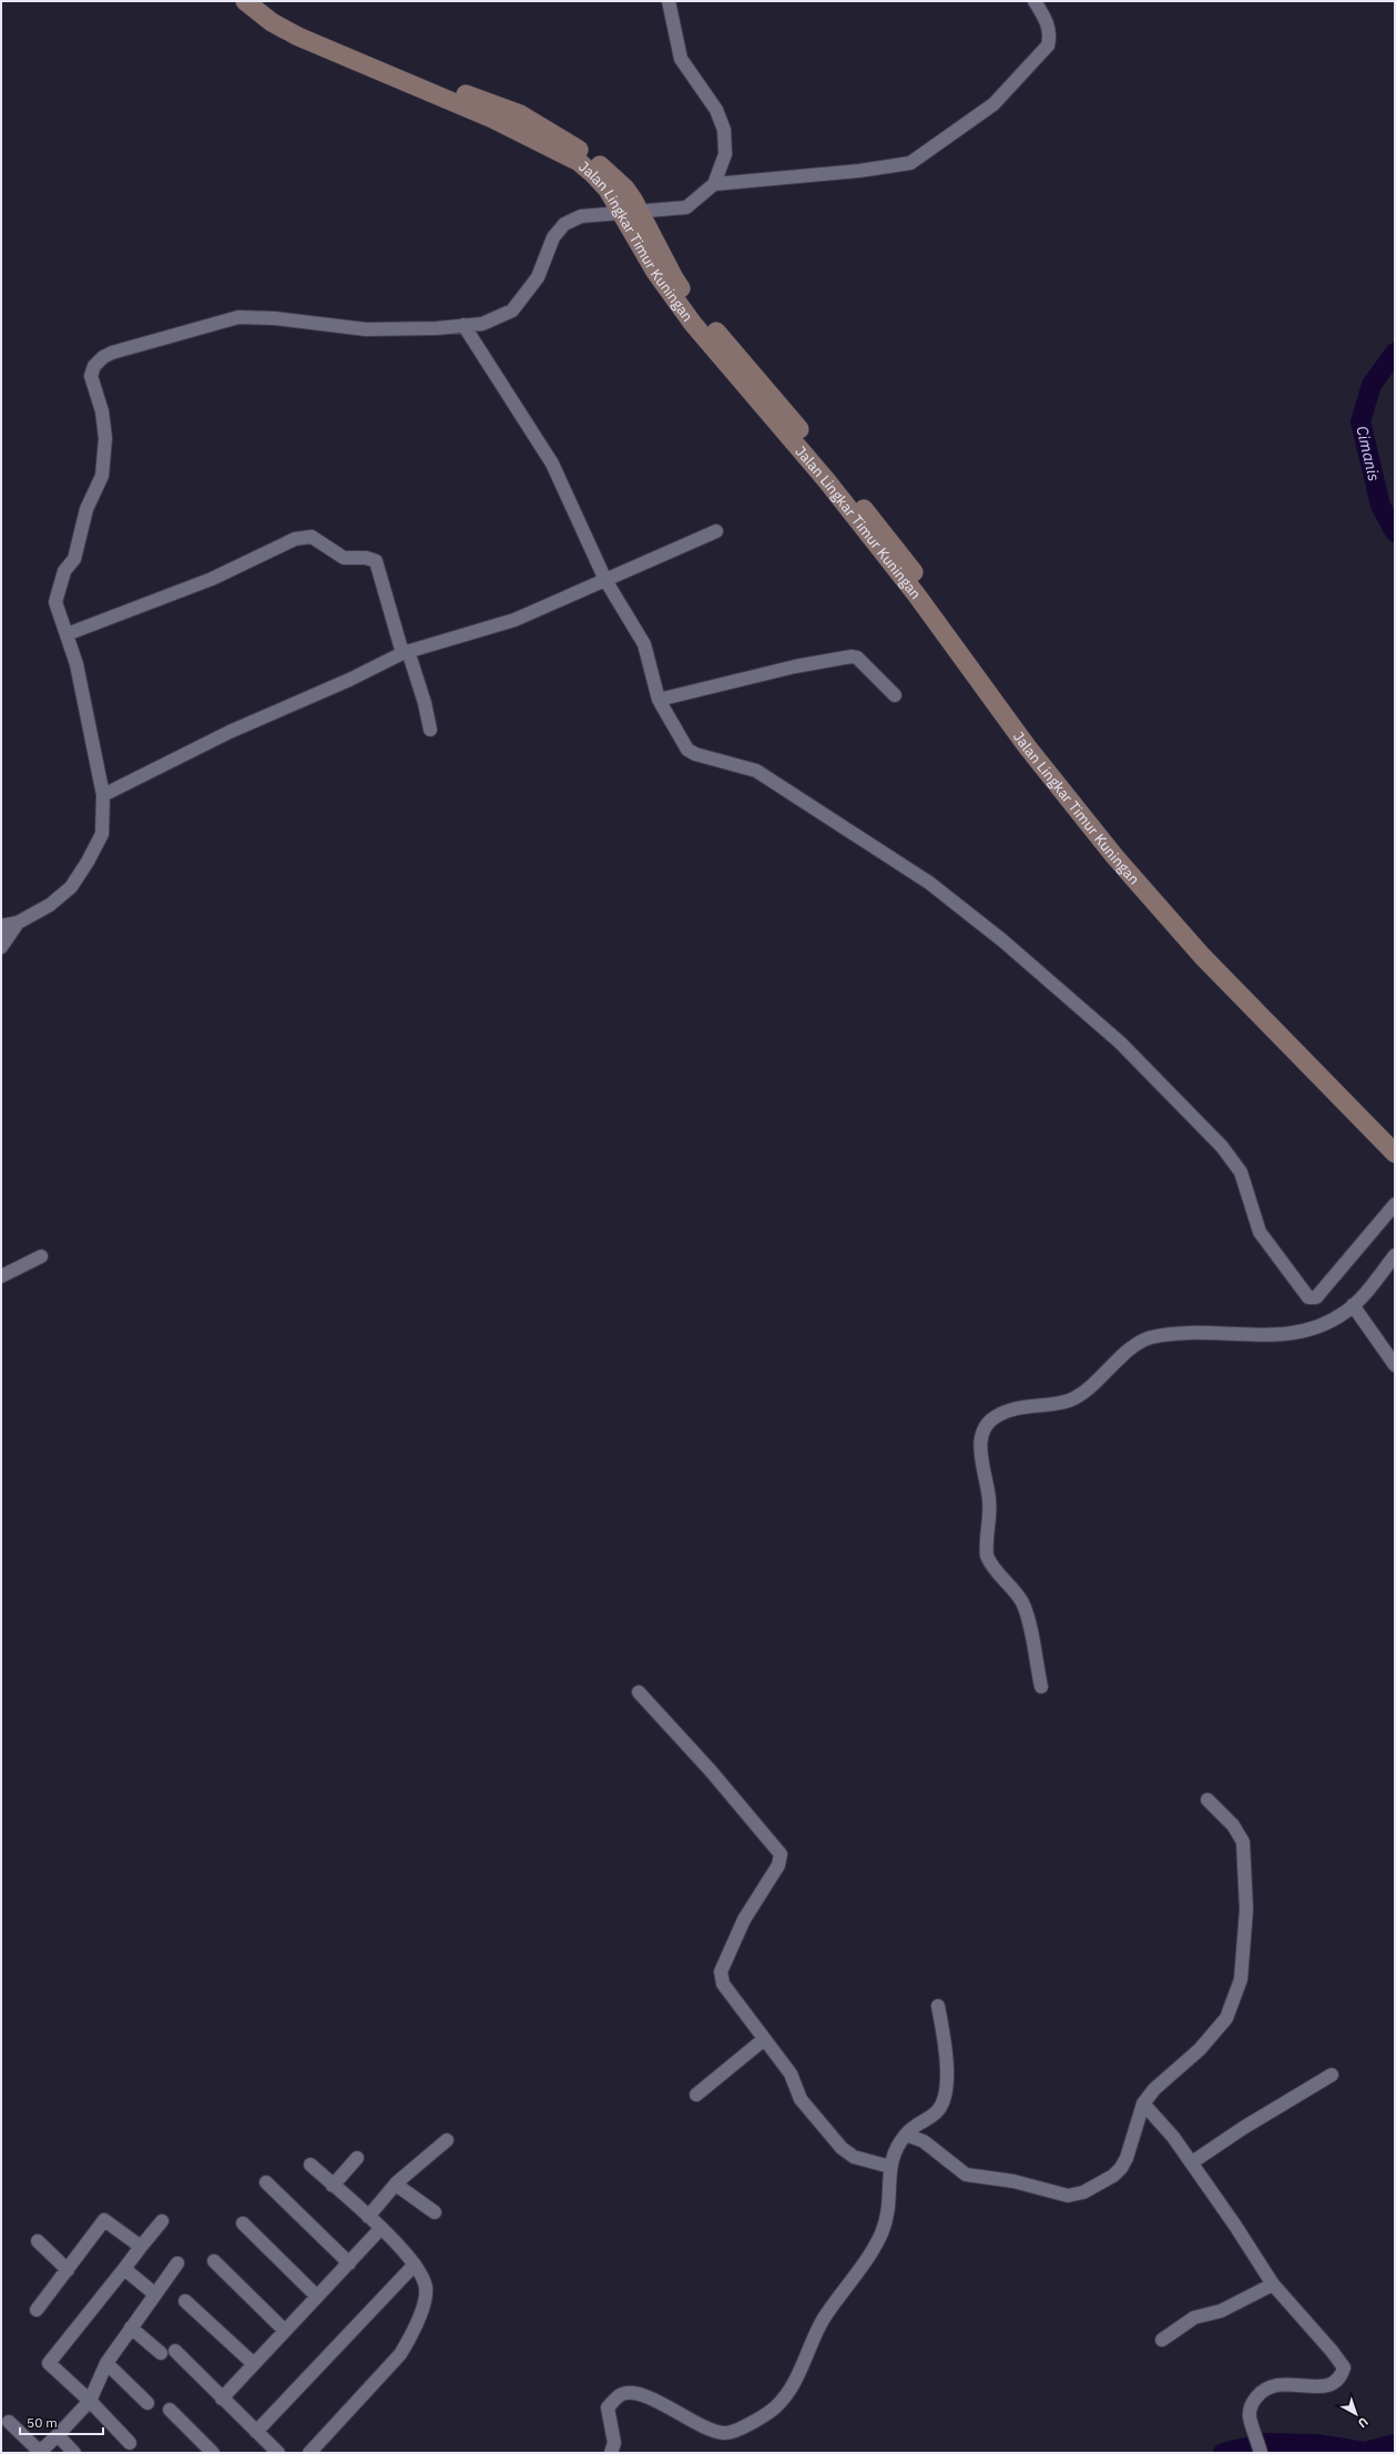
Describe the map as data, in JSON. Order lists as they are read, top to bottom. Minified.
{"streets":{"main road":["Jalan Lingkar Timur Kuningan"]},"water":["Cimanis"],"scale_bar":"50 m","north":"bottom right"}
